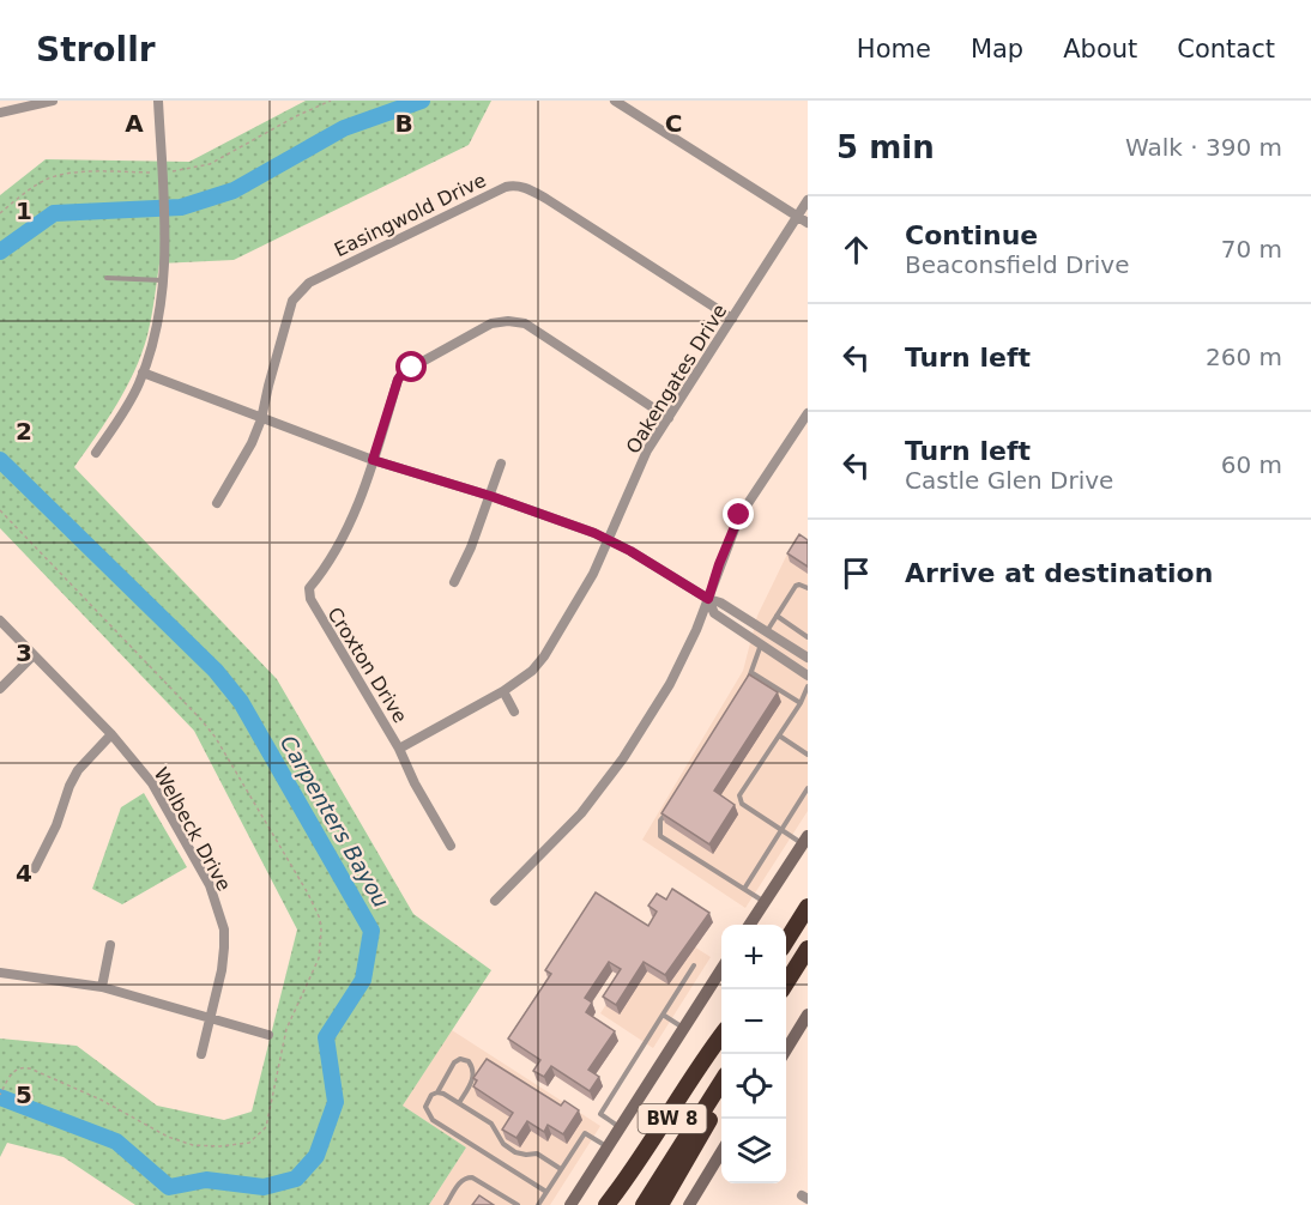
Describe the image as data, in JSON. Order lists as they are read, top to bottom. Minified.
{"streets":{"highway":["BW 8"],"street":["Easingwold Drive","Oakengates Drive","Croxton Drive","Welbeck Drive"]},"crossings":[["Easingwold Drive","Oakengates Drive"],["Oakengates Drive","Croxton Drive"]],"water":["Carpenters Bayou"],"page":{"header":"Strollr","nav":["Home","Map","About","Contact"],"heading":["5 min","Walk · 390 m"],"list":[["Continue","Beaconsfield Drive","70 m"],["Turn left","260 m"],["Turn left","Castle Glen Drive","60 m"],"Arrive at destination"],"map_buttons":["+","−"]},"grid":{"columns":["A","B","C"],"rows":["1","2","3","4","5"]}}
